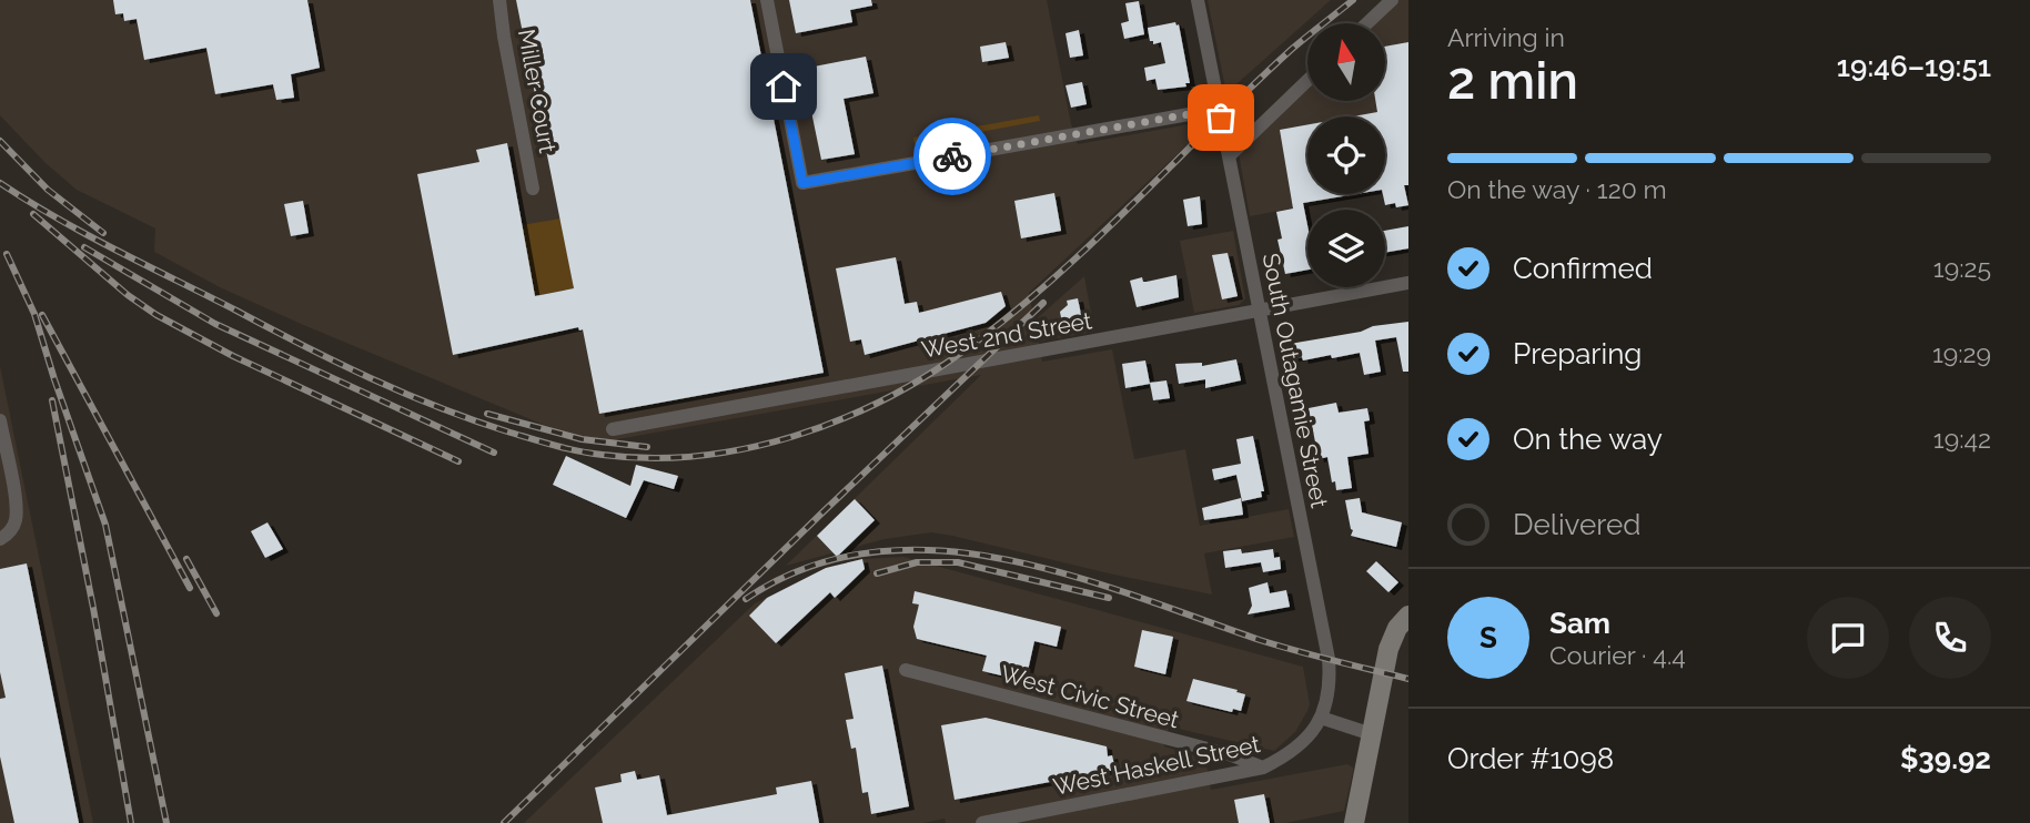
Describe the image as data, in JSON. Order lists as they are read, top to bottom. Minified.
{"streets":{"street":["Miller Court","West 2nd Street","South Outagamie Street","West Civic Street","West Haskell Street"]},"crossings":[["West 2nd Street","South Outagamie Street"],["South Outagamie Street","West Haskell Street"],["West Civic Street","West Haskell Street"]],"north":"top","page":{"heading":["2 min","Arriving in","19:46–19:51"],"panel":["Sam","Courier · 4.4","Order #1098","$39.92"],"bar":"On the way · 120 m","list":[["Confirmed","19:25"],["Preparing","19:29"],["On the way","19:42"],"Delivered"],"round":"S"}}
